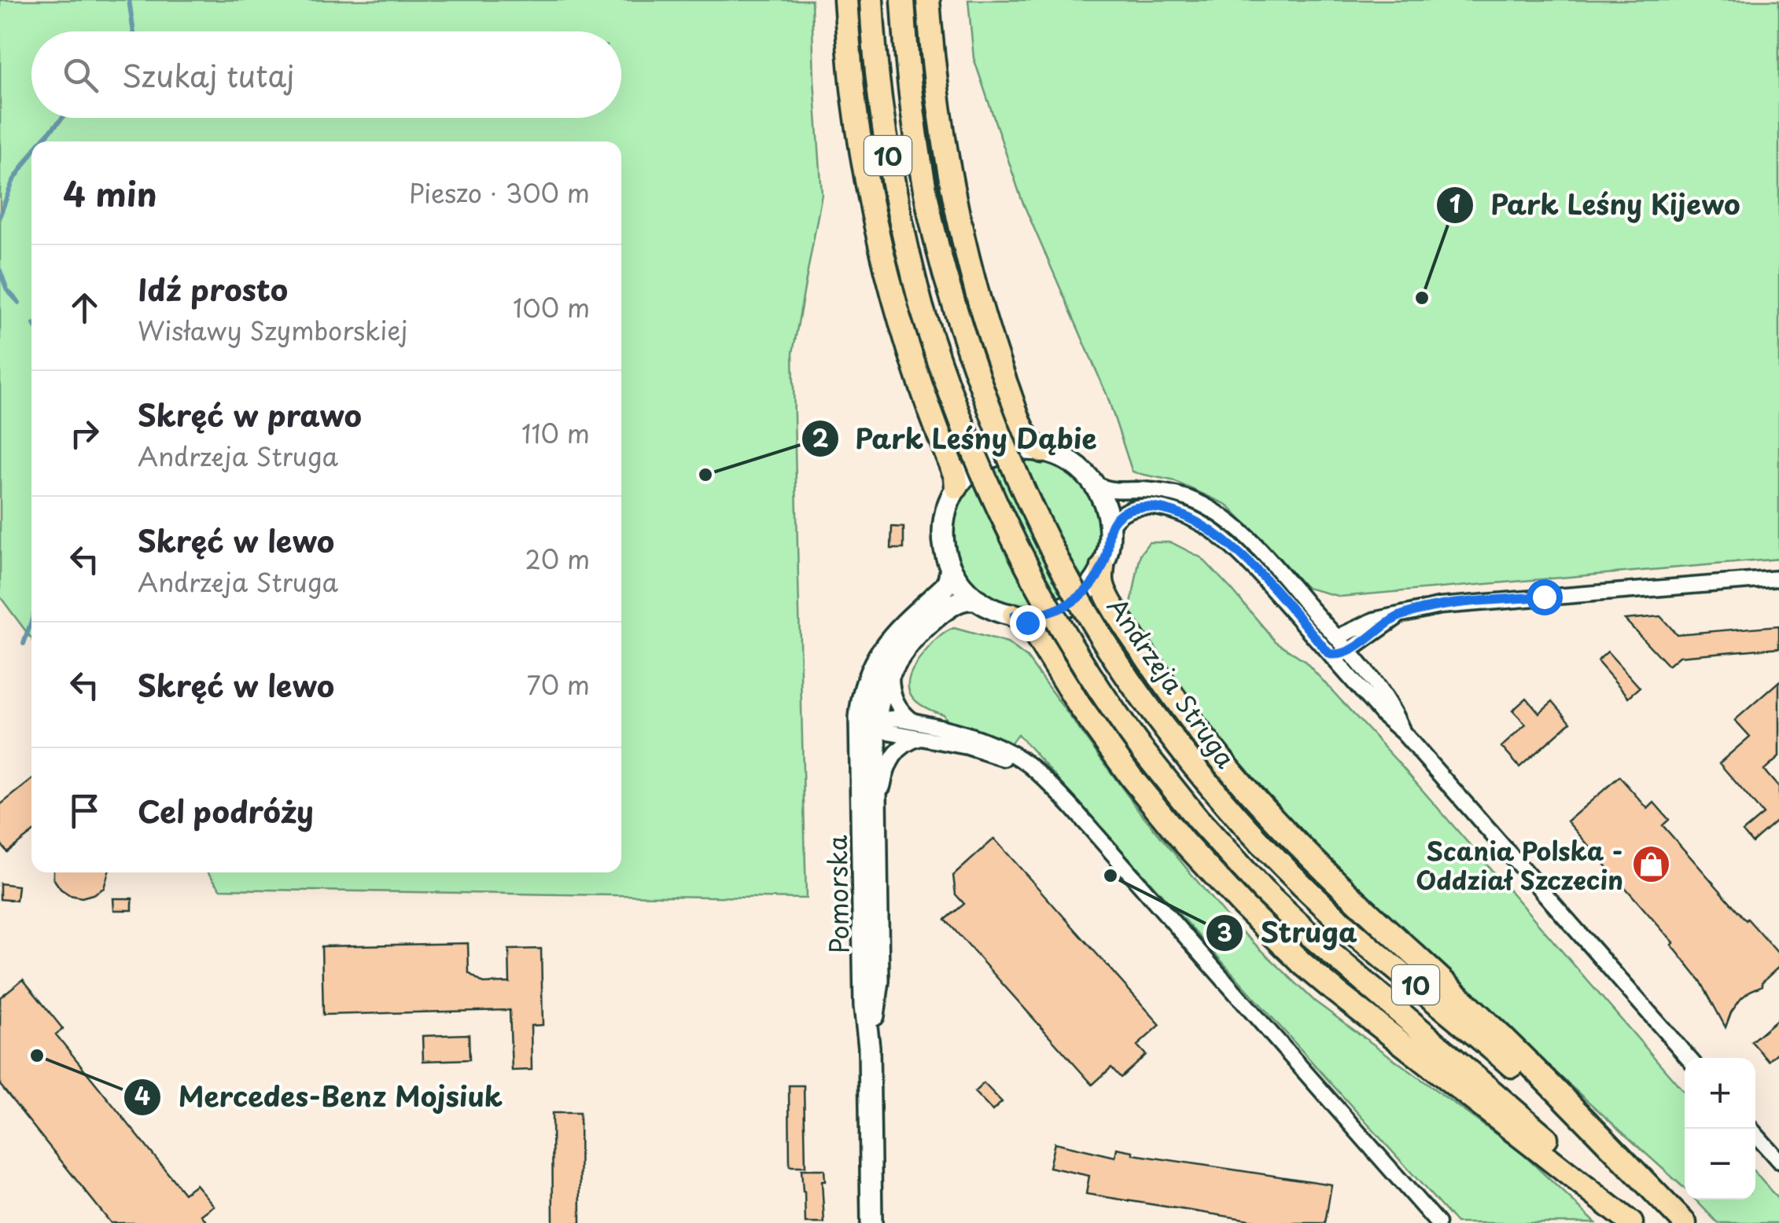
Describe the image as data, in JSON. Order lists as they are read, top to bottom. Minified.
{"streets":{"main road":["10","Andrzeja Struga"],"street":["Pomorska"]},"places":{"other":["Park Leśny Kijewo","Park Leśny Dąbie","Struga","Mercedes-Benz Mojsiuk"],"shop":["Scania Polska - Oddział Szczecin"]},"page":{"search":"Szukaj tutaj","heading":["4 min","Pieszo · 300 m"],"list":[["Idź prosto","Wisławy Szymborskiej","100 m"],["Skręć w prawo","Andrzeja Struga","110 m"],["Skręć w lewo","Andrzeja Struga","20 m"],["Skręć w lewo","70 m"],"Cel podróży"],"map_buttons":["+","−"]}}
